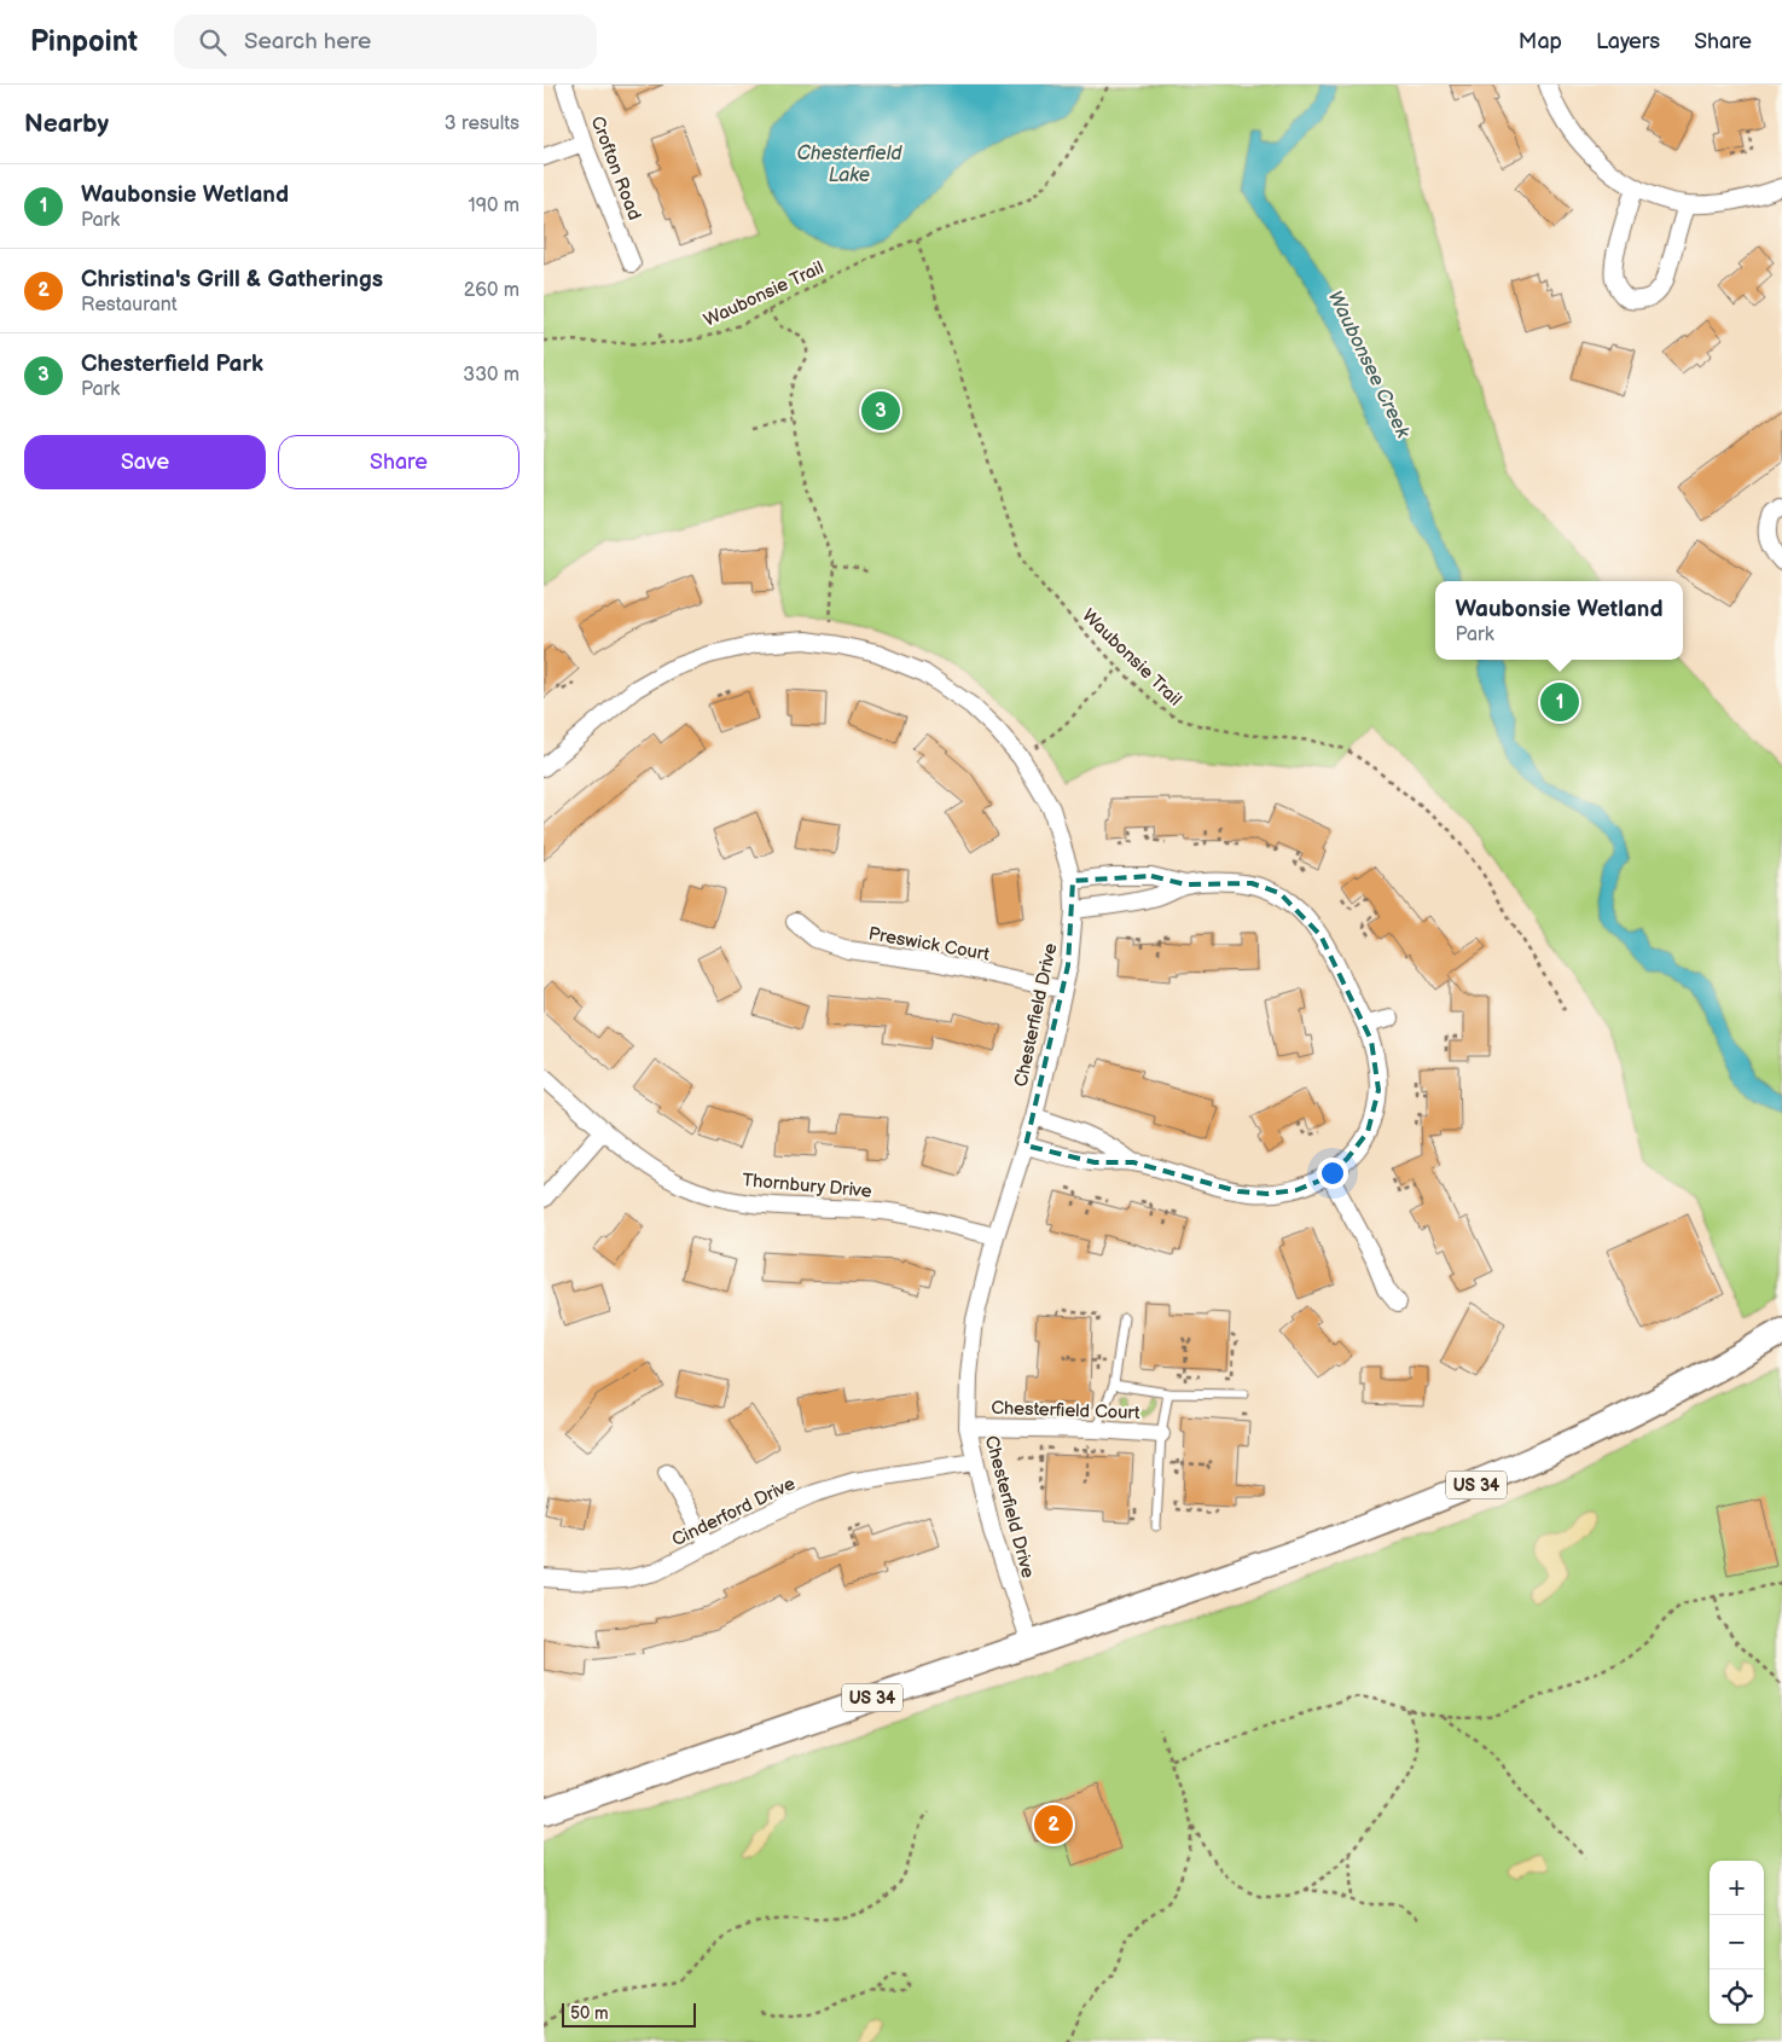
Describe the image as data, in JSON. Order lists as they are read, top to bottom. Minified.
{"streets":{"main road":["US 34"],"street":["Crofton Road","Preswick Court","Chesterfield Drive","Thornbury Drive","Chesterfield Court","Cinderford Drive"],"path":["Waubonsie Trail"]},"crossings":[["Preswick Court","Chesterfield Drive"],["Chesterfield Drive","Thornbury Drive"],["Chesterfield Drive","Chesterfield Court"],["Chesterfield Drive","US 34"],["Chesterfield Drive","Cinderford Drive"]],"water":["Chesterfield Lake","Waubonsee Creek"],"scale_bar":"50 m","page":{"header":"Pinpoint","search":"Search here","nav":["Map","Layers","Share"],"heading":["Nearby","3 results"],"list":[{"mark":"1","name":"Waubonsie Wetland","note":"Park","value":"190 m"},{"mark":"2","name":"Christina's Grill & Gatherings","note":"Restaurant","value":"260 m"},{"mark":"3","name":"Chesterfield Park","note":"Park","value":"330 m"}],"pins":["3","1","2"],"buttons":["Save","Share"],"popup":["Waubonsie Wetland","Park"],"map_buttons":["+","−"],"scale":"50 m"}}
